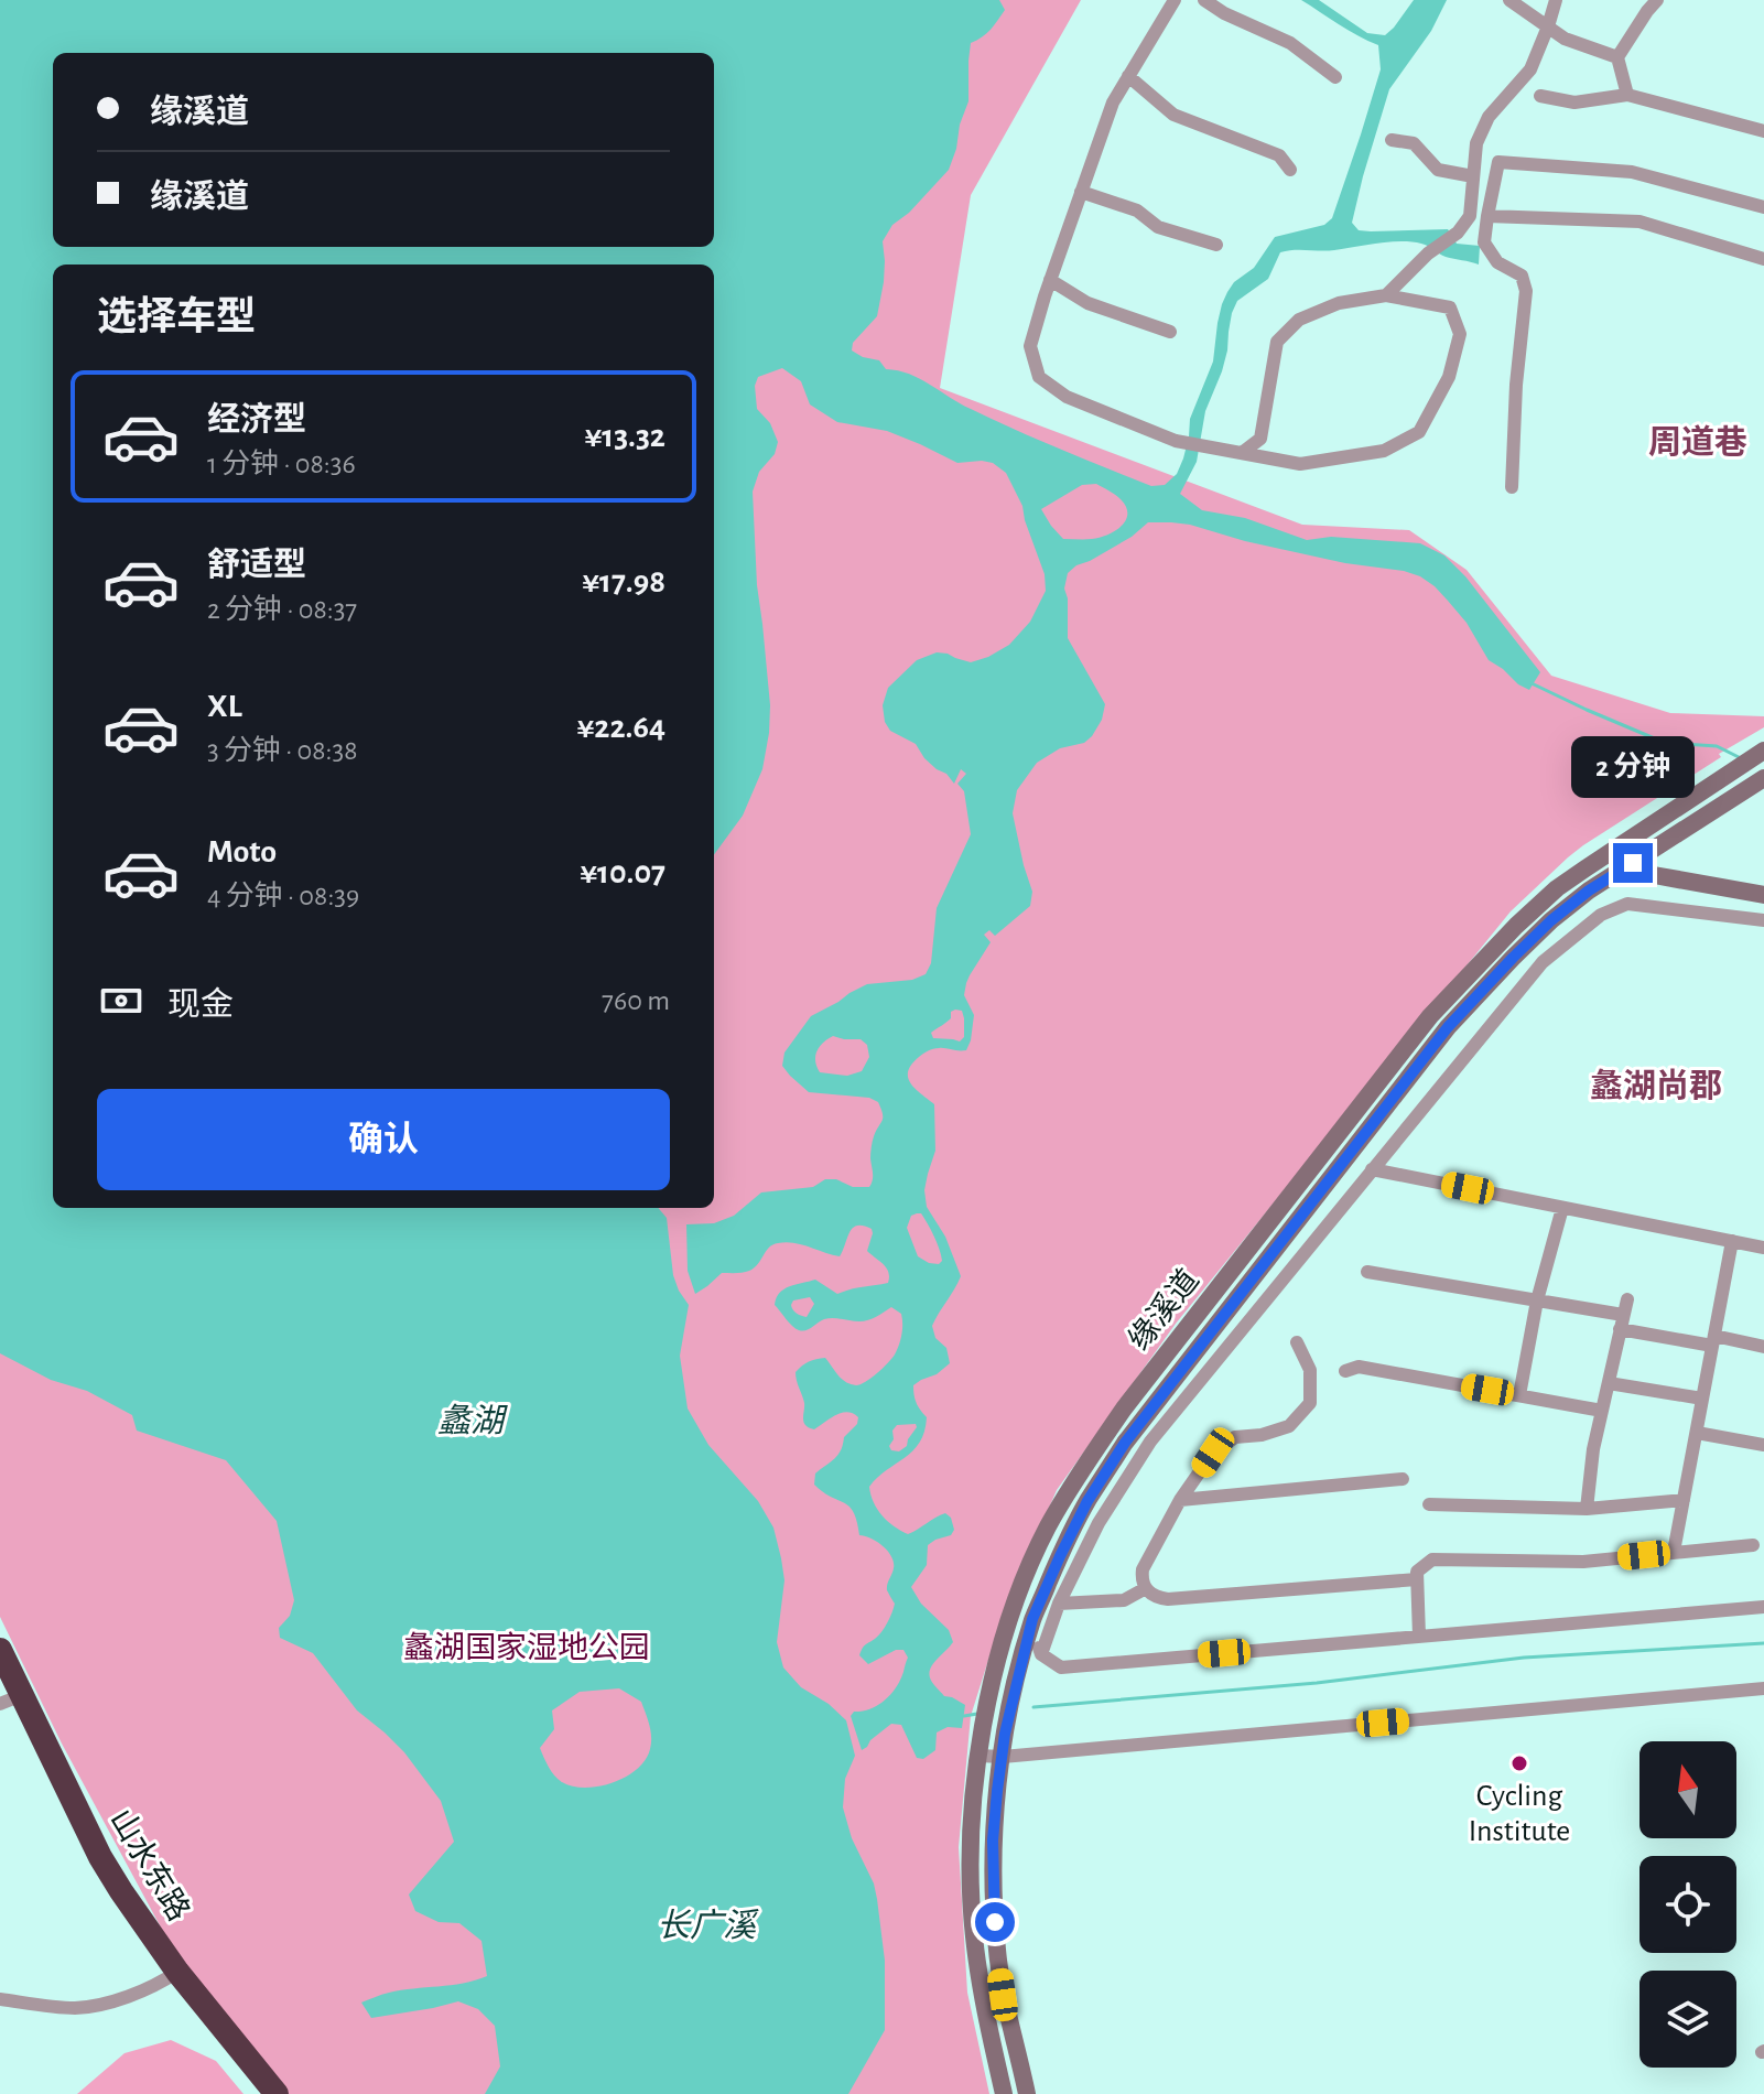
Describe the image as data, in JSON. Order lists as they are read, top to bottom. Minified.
{"streets":{"highway":["山水东路"],"main road":["缘溪道"]},"districts":["周道巷","蠡湖尚郡"],"water":["蠡湖","长广溪"],"parks":["蠡湖国家湿地公园"],"places":["Cycling Institute"],"north":"top","page":{"banner":["缘溪道","缘溪道"],"heading":"选择车型","list":[{"name":"经济型","note":"1 分钟 · 08:36","value":"¥13.32"},{"name":"舒适型","note":"2 分钟 · 08:37","value":"¥17.98"},{"name":"XL","note":"3 分钟 · 08:38","value":"¥22.64"},{"name":"Moto","note":"4 分钟 · 08:39","value":"¥10.07"}],"bubble":"2 分钟","pay":["现金","760 m"],"buttons":"确认"}}
